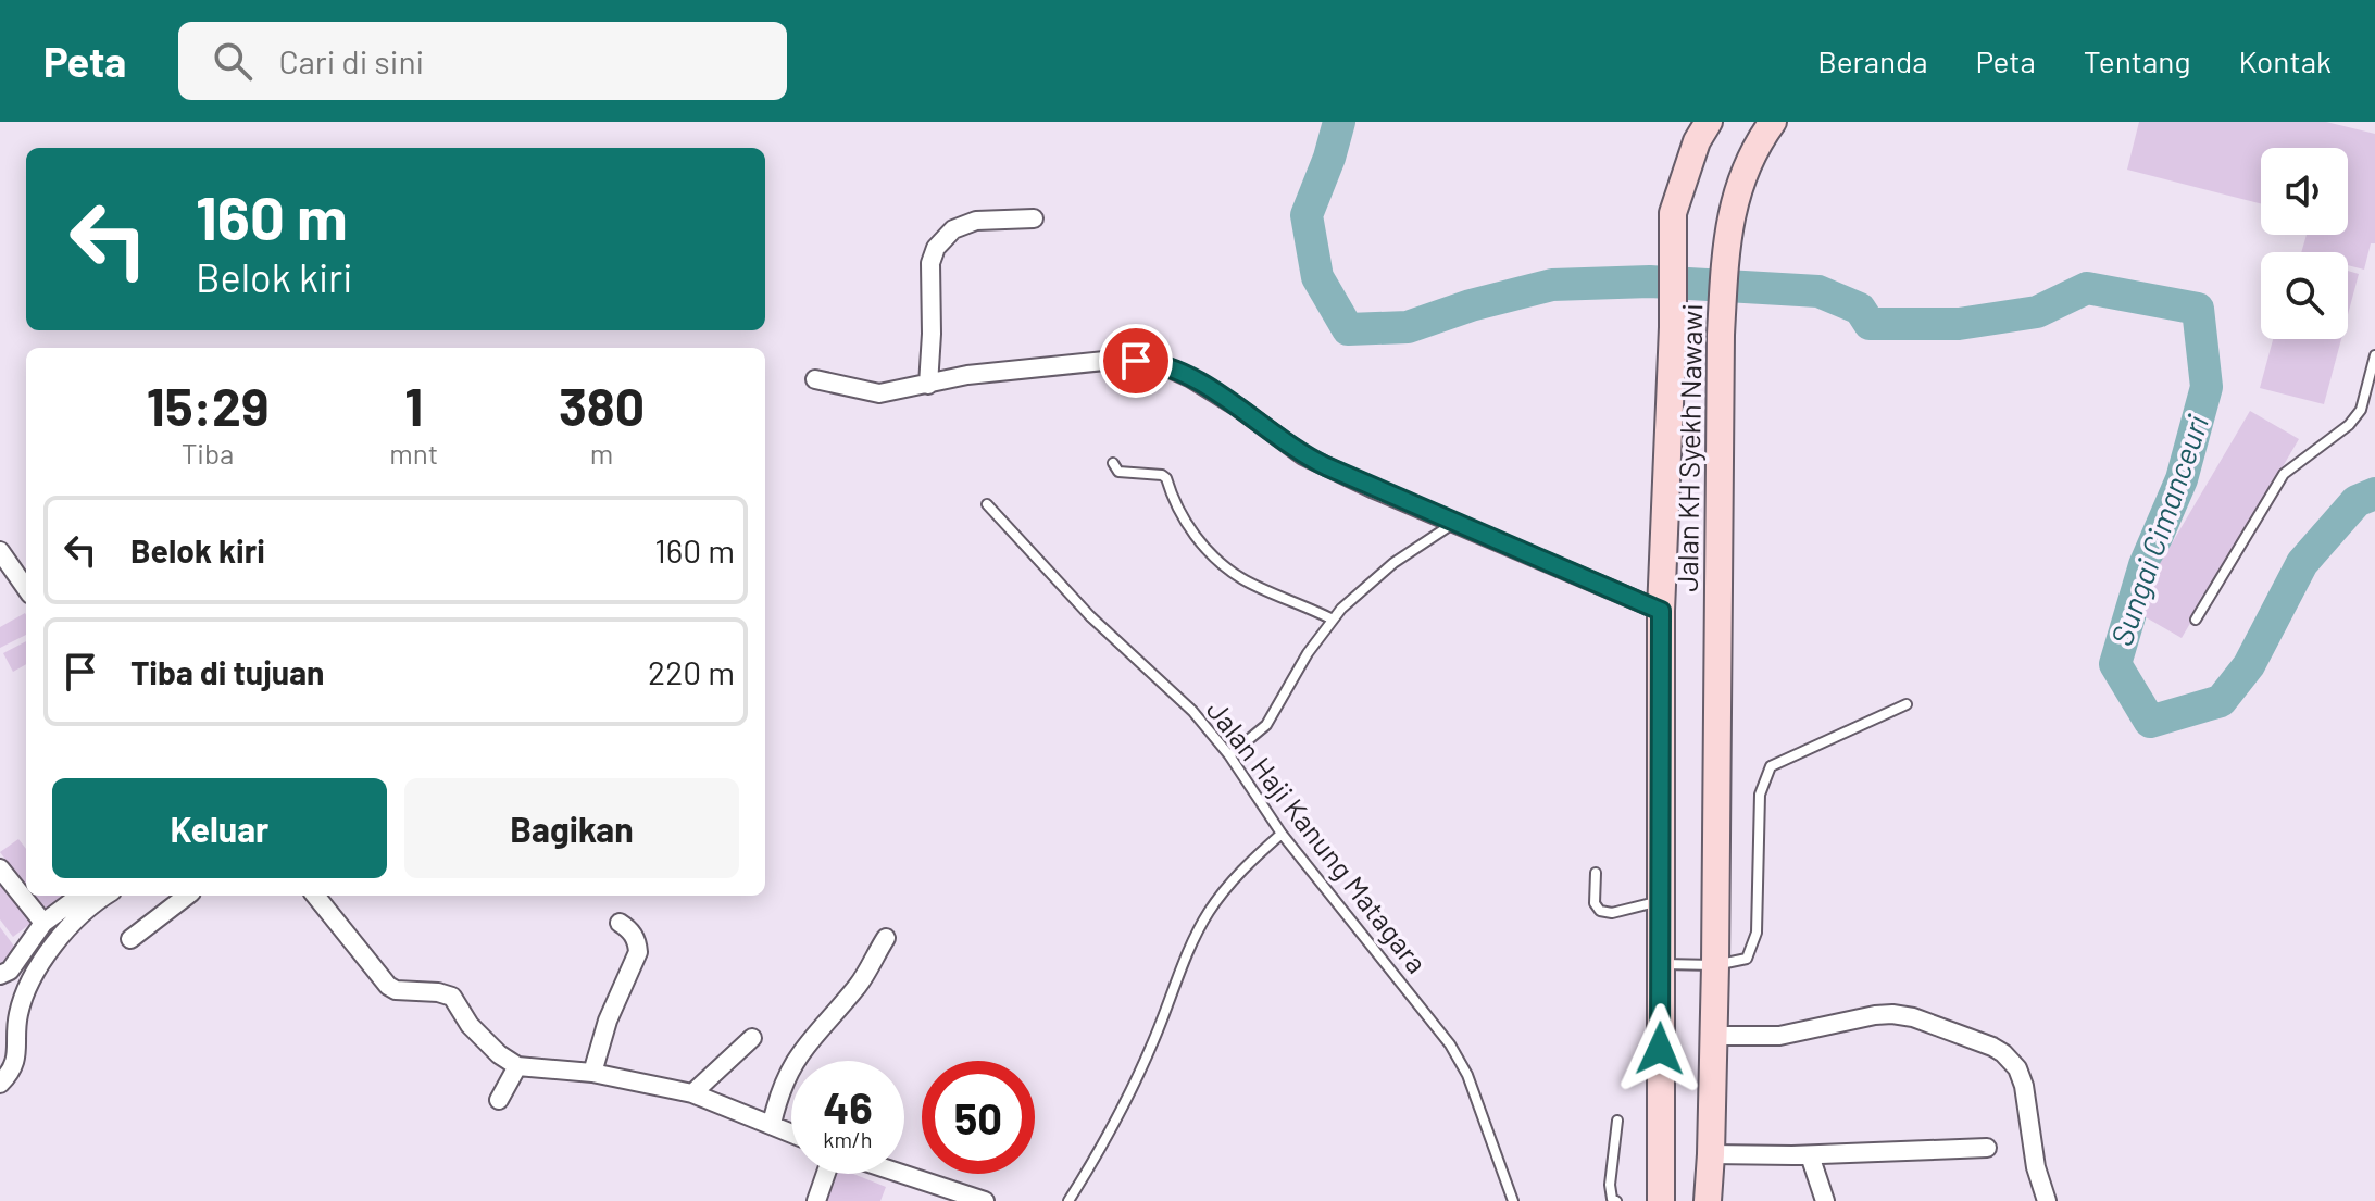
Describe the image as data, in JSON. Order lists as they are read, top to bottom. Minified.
{"streets":{"main road":["Jalan KH Syekh Nawawi"],"lane":["Jalan Haji Kanung Matagara"]},"water":["Sungai Cimanceuri"],"page":{"header":"Peta","search":"Cari di sini","nav":["Beranda","Peta","Tentang","Kontak"],"turn":["160 m","Belok kiri"],"eta":["15:29","Tiba","1","mnt","380","m"],"list":[{"name":"Belok kiri","value":"160 m"},{"name":"Tiba di tujuan","value":"220 m"}],"buttons":["Keluar","Bagikan"],"speed":"46 km/h","limit":"50"}}
